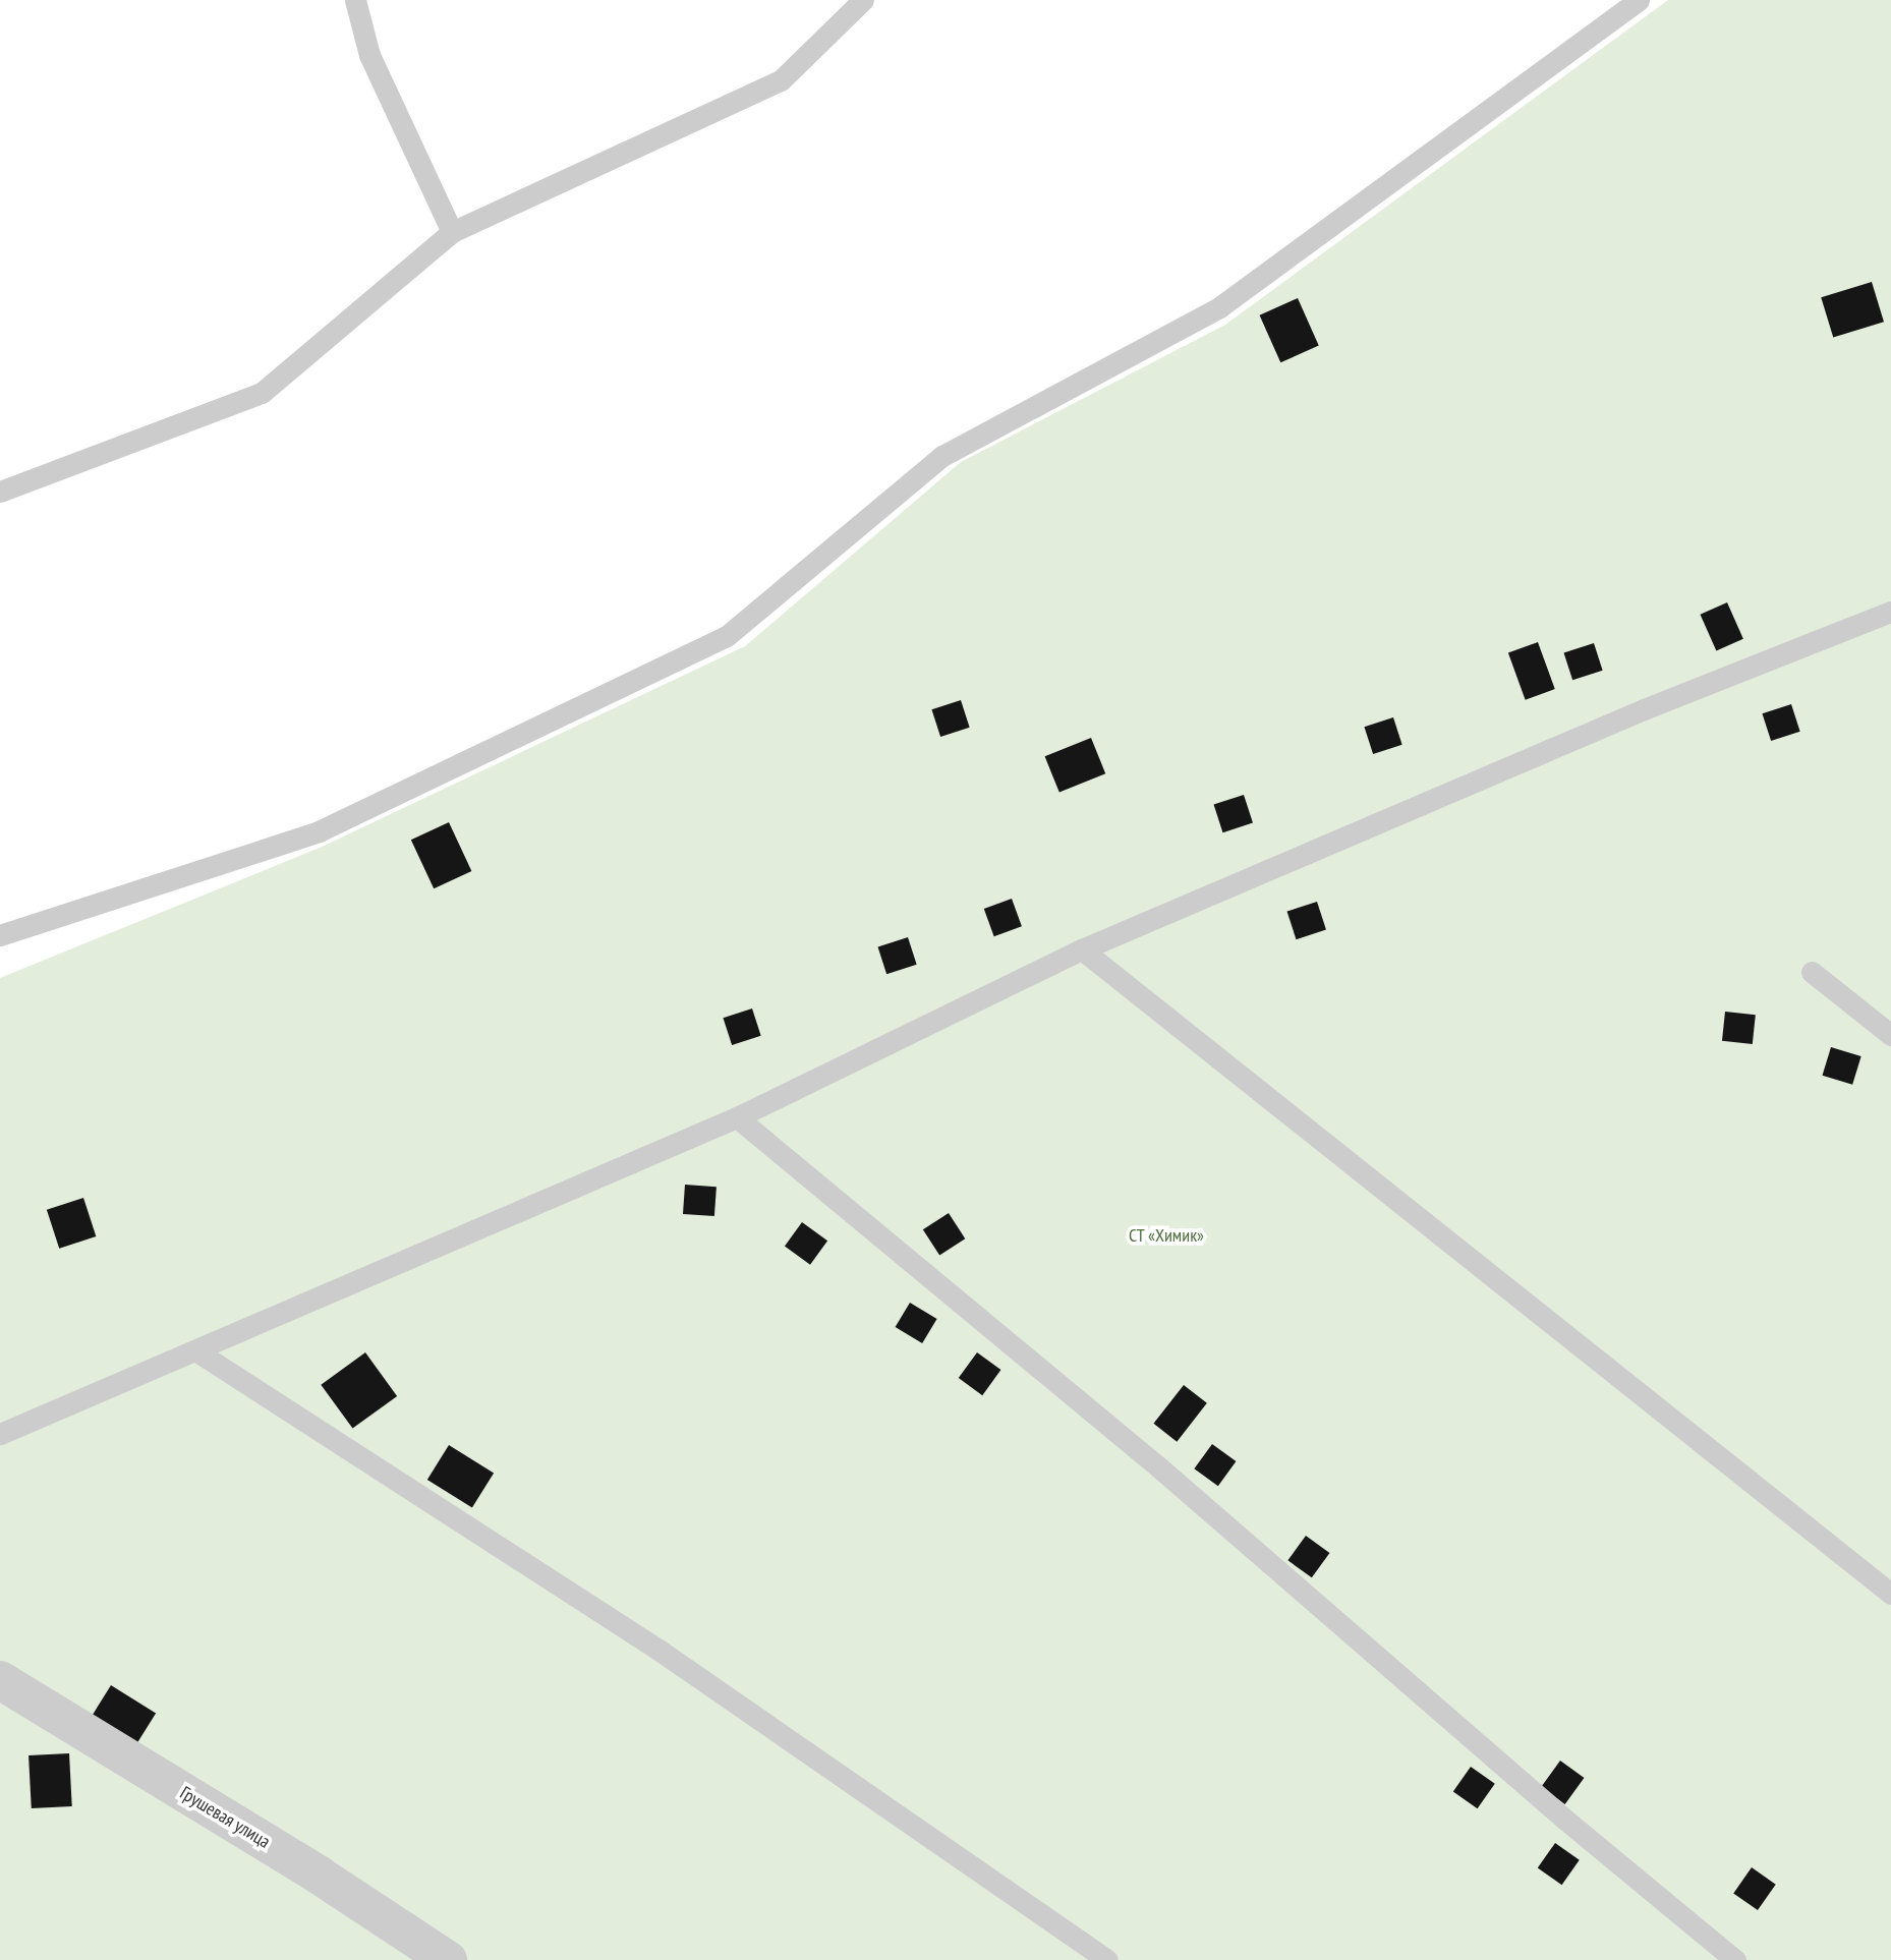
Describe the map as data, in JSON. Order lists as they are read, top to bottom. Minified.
{"streets":{"street":["Грушевая улица"]},"parks":["СТ «Химик»"]}
